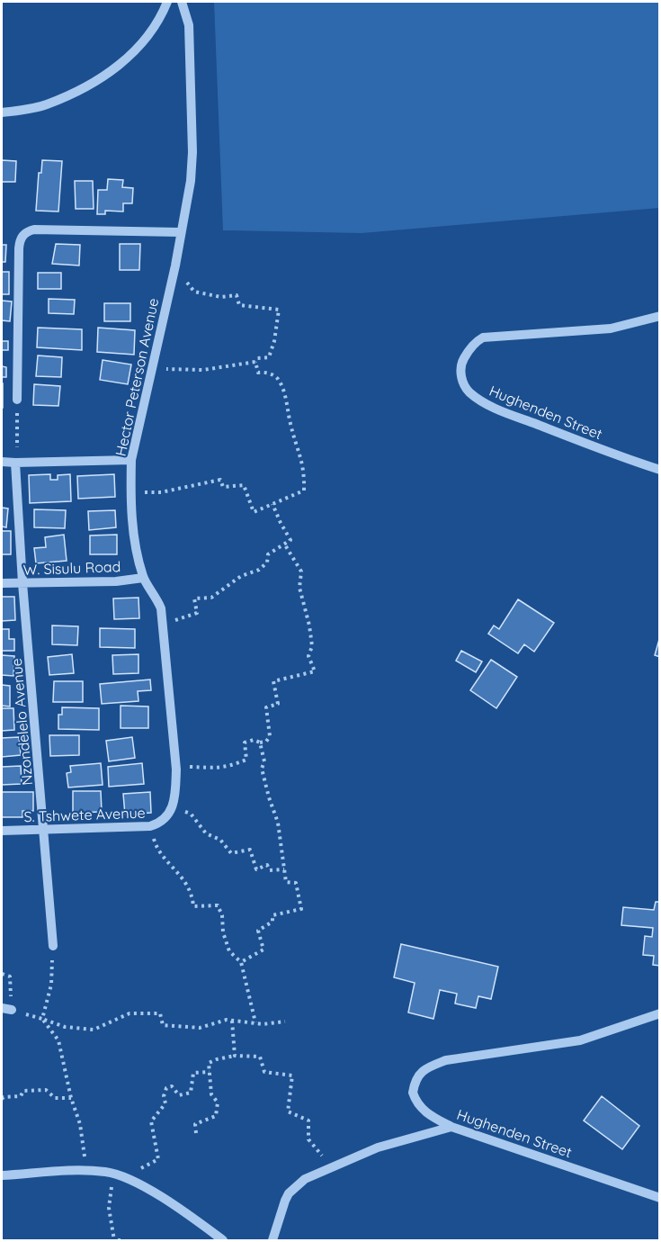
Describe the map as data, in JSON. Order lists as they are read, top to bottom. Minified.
{"streets":{"street":["Hector Peterson Avenue","Hughenden Street","W. Sisulu Road","Nzondelelo Avenue","S. Tshwete Avenue"]},"crossings":[["Hector Peterson Avenue","W. Sisulu Road"],["Hector Peterson Avenue","S. Tshwete Avenue"],["W. Sisulu Road","Nzondelelo Avenue"],["Nzondelelo Avenue","S. Tshwete Avenue"]]}
